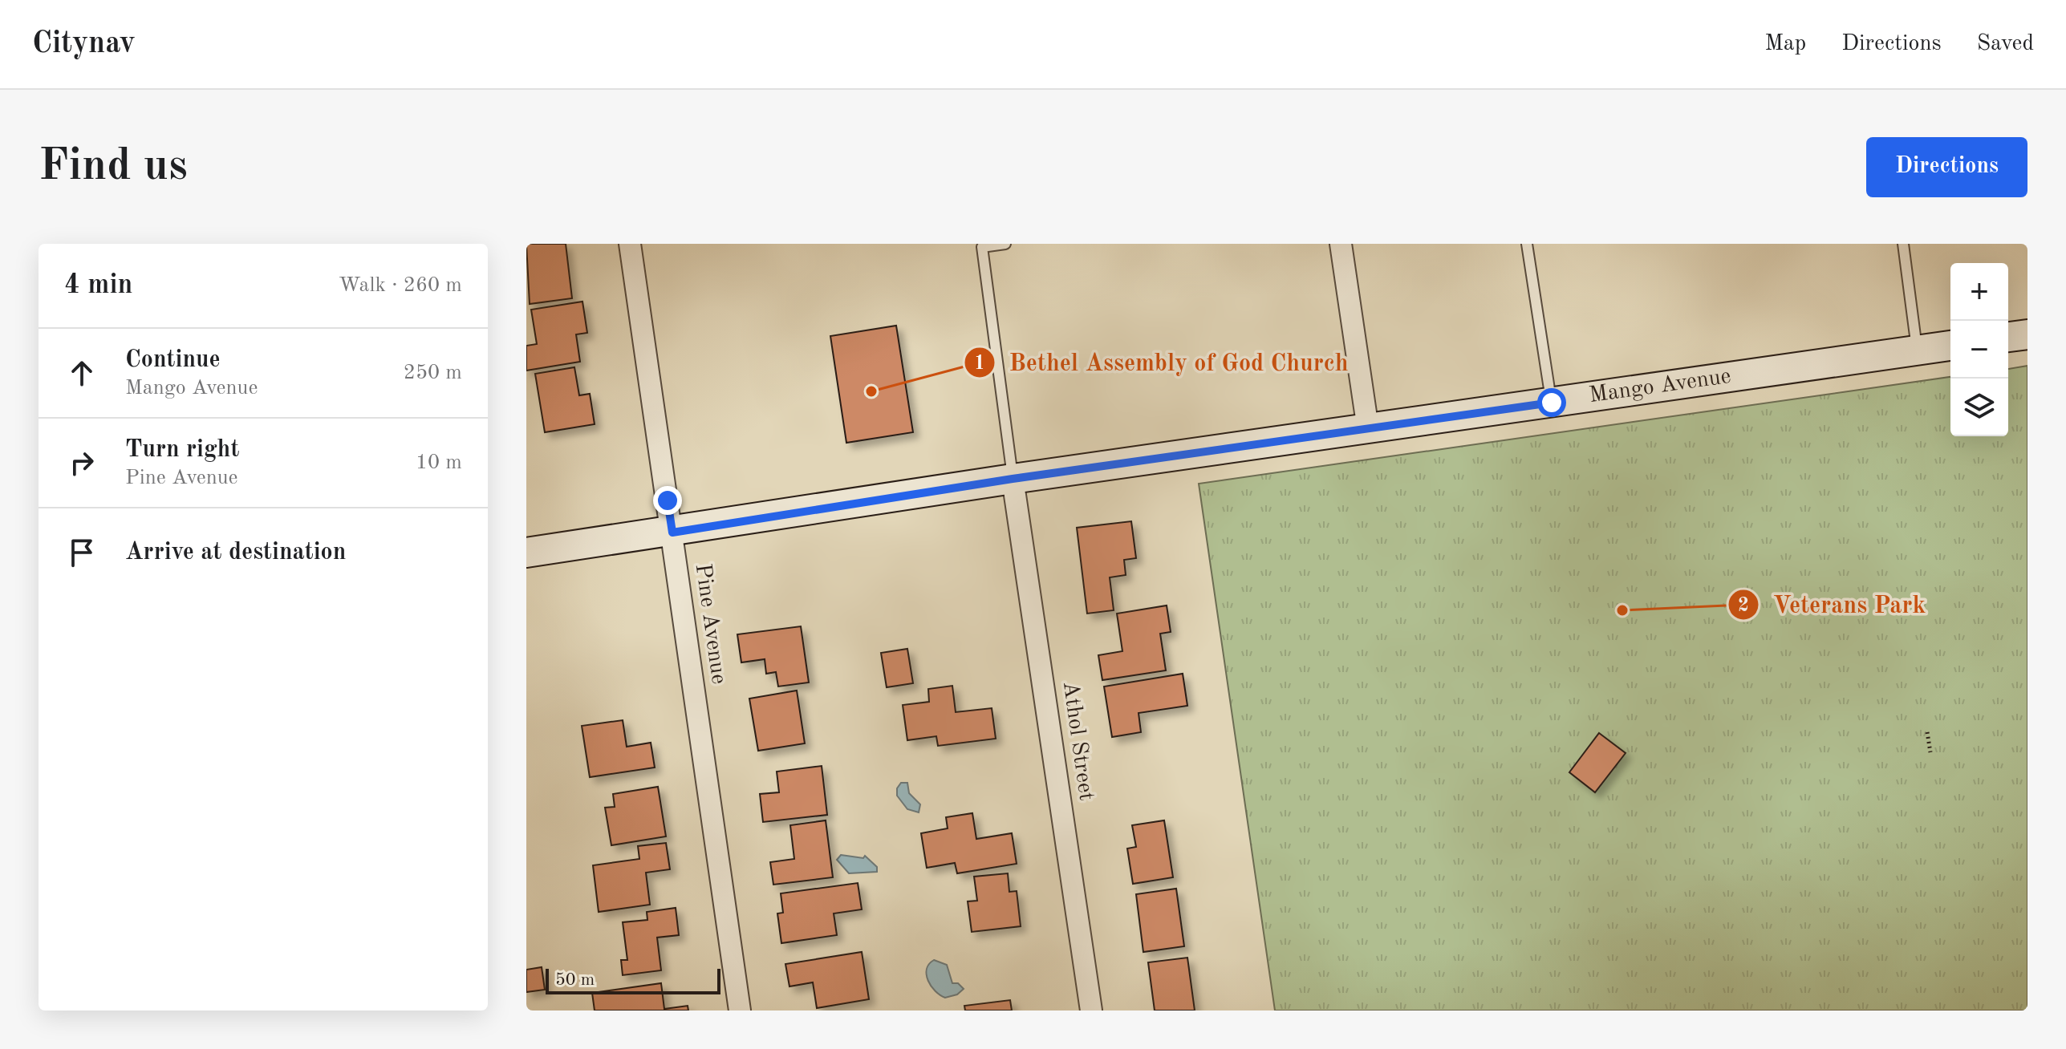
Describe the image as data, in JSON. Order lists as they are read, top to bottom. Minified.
{"streets":{"street":["Mango Avenue","Pine Avenue","Athol Street"]},"crossings":[["Mango Avenue","Pine Avenue"],["Mango Avenue","Athol Street"]],"places":["Bethel Assembly of God Church","Veterans Park"],"scale_bar":"50 m","page":{"header":"Citynav","nav":["Map","Directions","Saved"],"buttons":"Directions","title":"Find us","heading":["4 min","Walk · 260 m"],"map_buttons":["+","−"],"list":[["Continue","Mango Avenue","250 m"],["Turn right","Pine Avenue","10 m"],"Arrive at destination"],"scale":"50 m"}}
